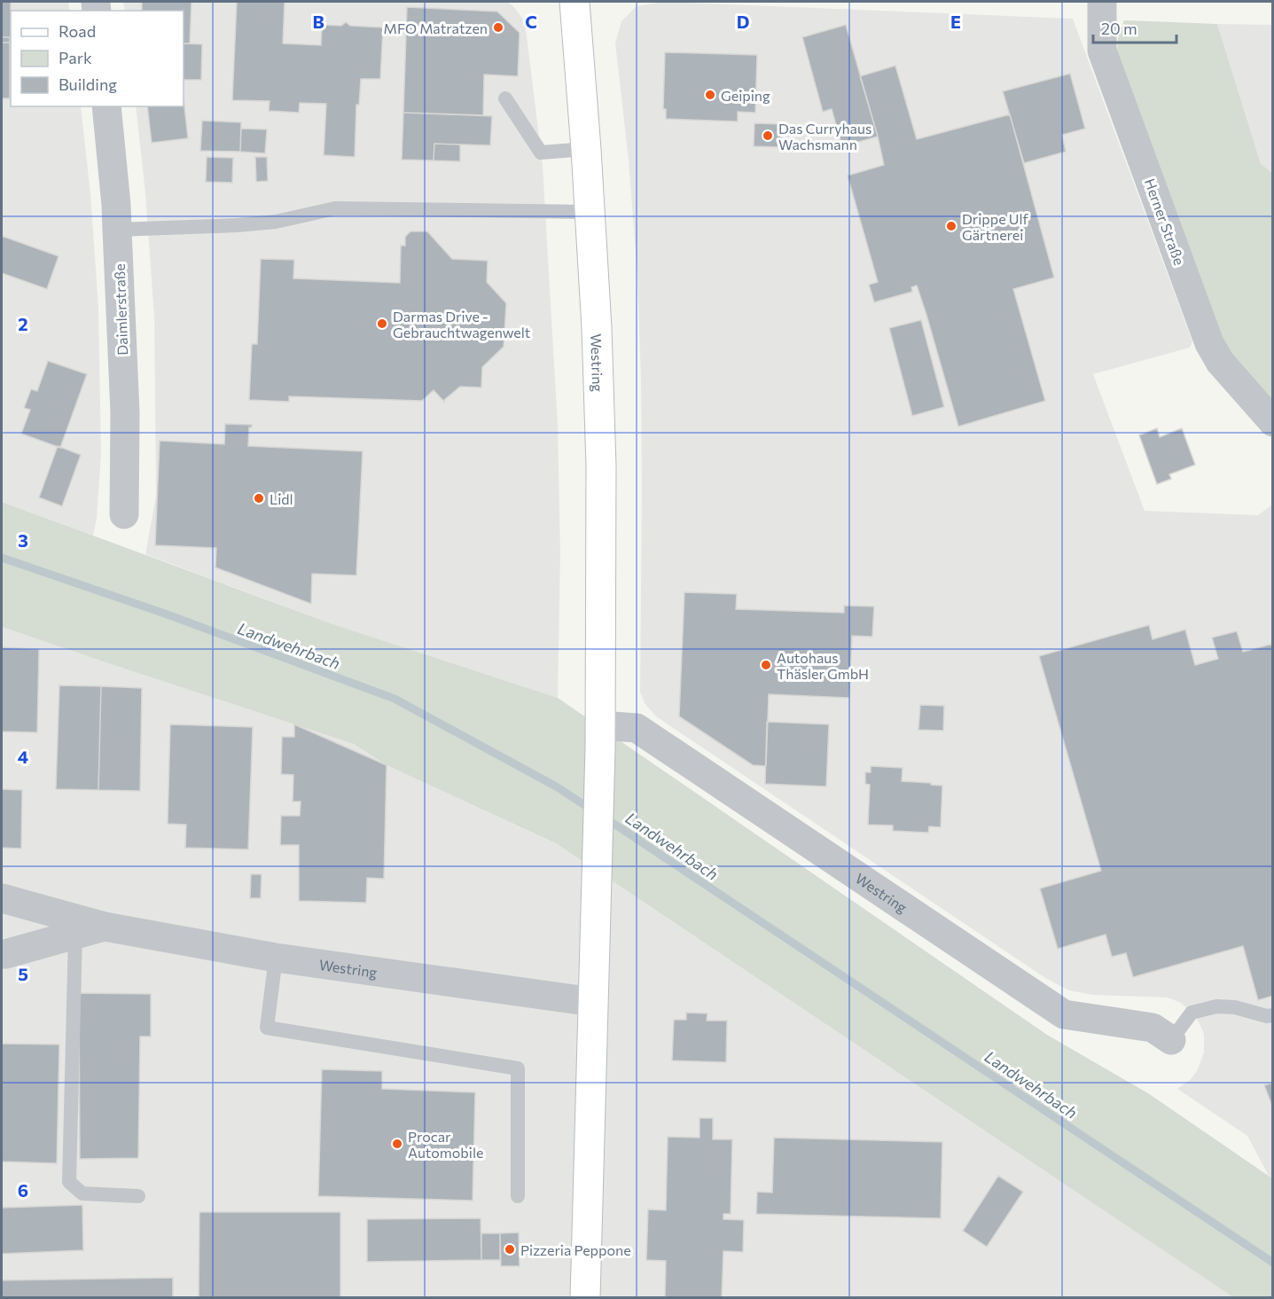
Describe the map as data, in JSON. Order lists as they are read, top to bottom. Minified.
{"streets":{"main road":["Westring"],"street":["Herner Straße","Daimlerstraße"]},"water":["Landwehrbach"],"places":["MFO Matratzen","Geiping","Das Curryhaus Wachsmann","Drippe Ulf Gärtnerei","Darmas Drive - Gebrauchtwagenwelt","Lidl","Autohaus Thäsler GmbH","Procar Automobile","Pizzeria Peppone"],"legend":["Road","Park","Building"],"scale_bar":"20 m","grid":{"columns":["B","C","D","E"],"rows":["2","3","4","5","6"]}}
